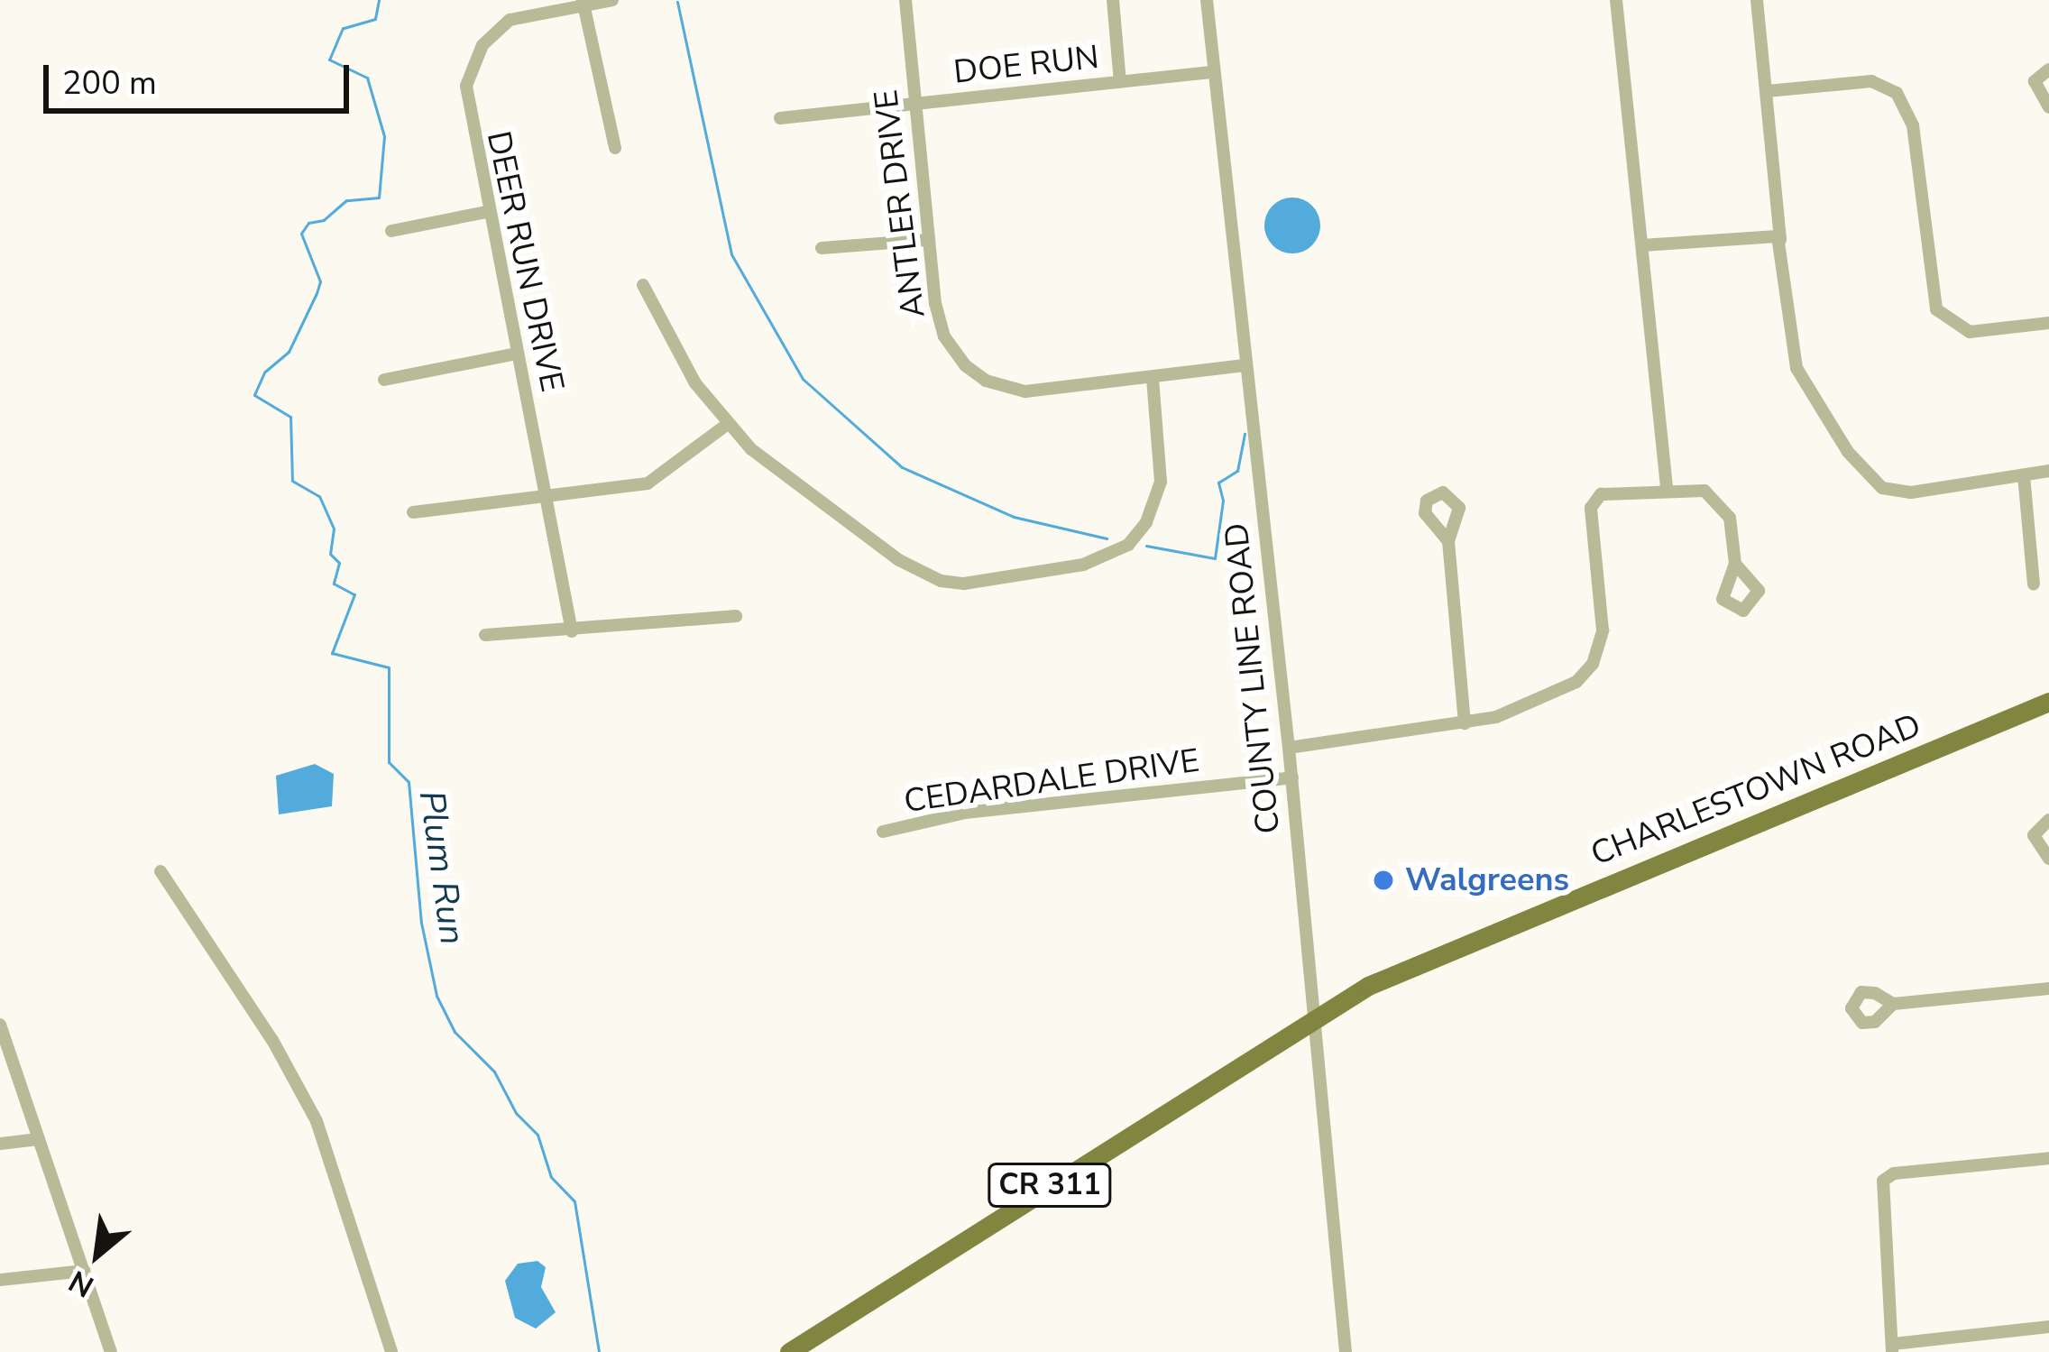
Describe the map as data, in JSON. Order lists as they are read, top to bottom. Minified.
{"streets":{"main road":["CHARLESTOWN ROAD","CR 311"],"street":["DOE RUN","ANTLER DRIVE","DEER RUN DRIVE","COUNTY LINE ROAD","CEDARDALE DRIVE"]},"crossings":[["DOE RUN","ANTLER DRIVE"],["DOE RUN","COUNTY LINE ROAD"],["ANTLER DRIVE","COUNTY LINE ROAD"],["COUNTY LINE ROAD","CEDARDALE DRIVE"],["COUNTY LINE ROAD","CHARLESTOWN ROAD"],["COUNTY LINE ROAD","CR 311"],["CHARLESTOWN ROAD","CR 311"]],"water":["Plum Run"],"places":["Walgreens"],"scale_bar":"200 m","north":"bottom left"}
